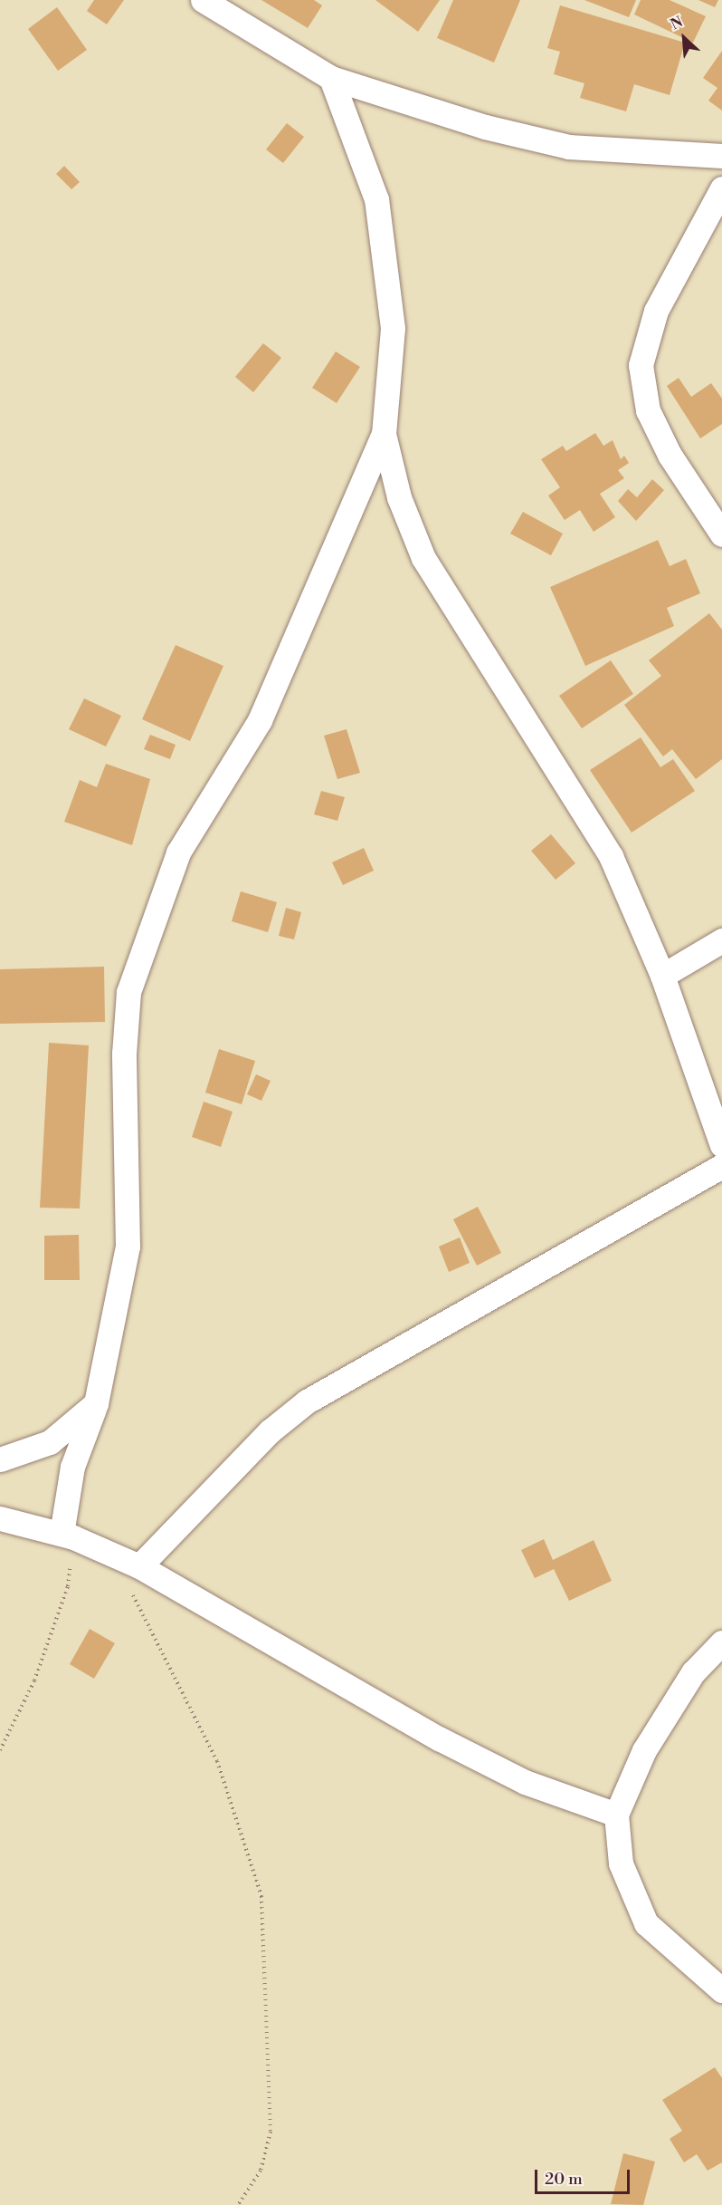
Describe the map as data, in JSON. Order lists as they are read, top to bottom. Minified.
{"scale_bar":"20 m","north":"top left"}
